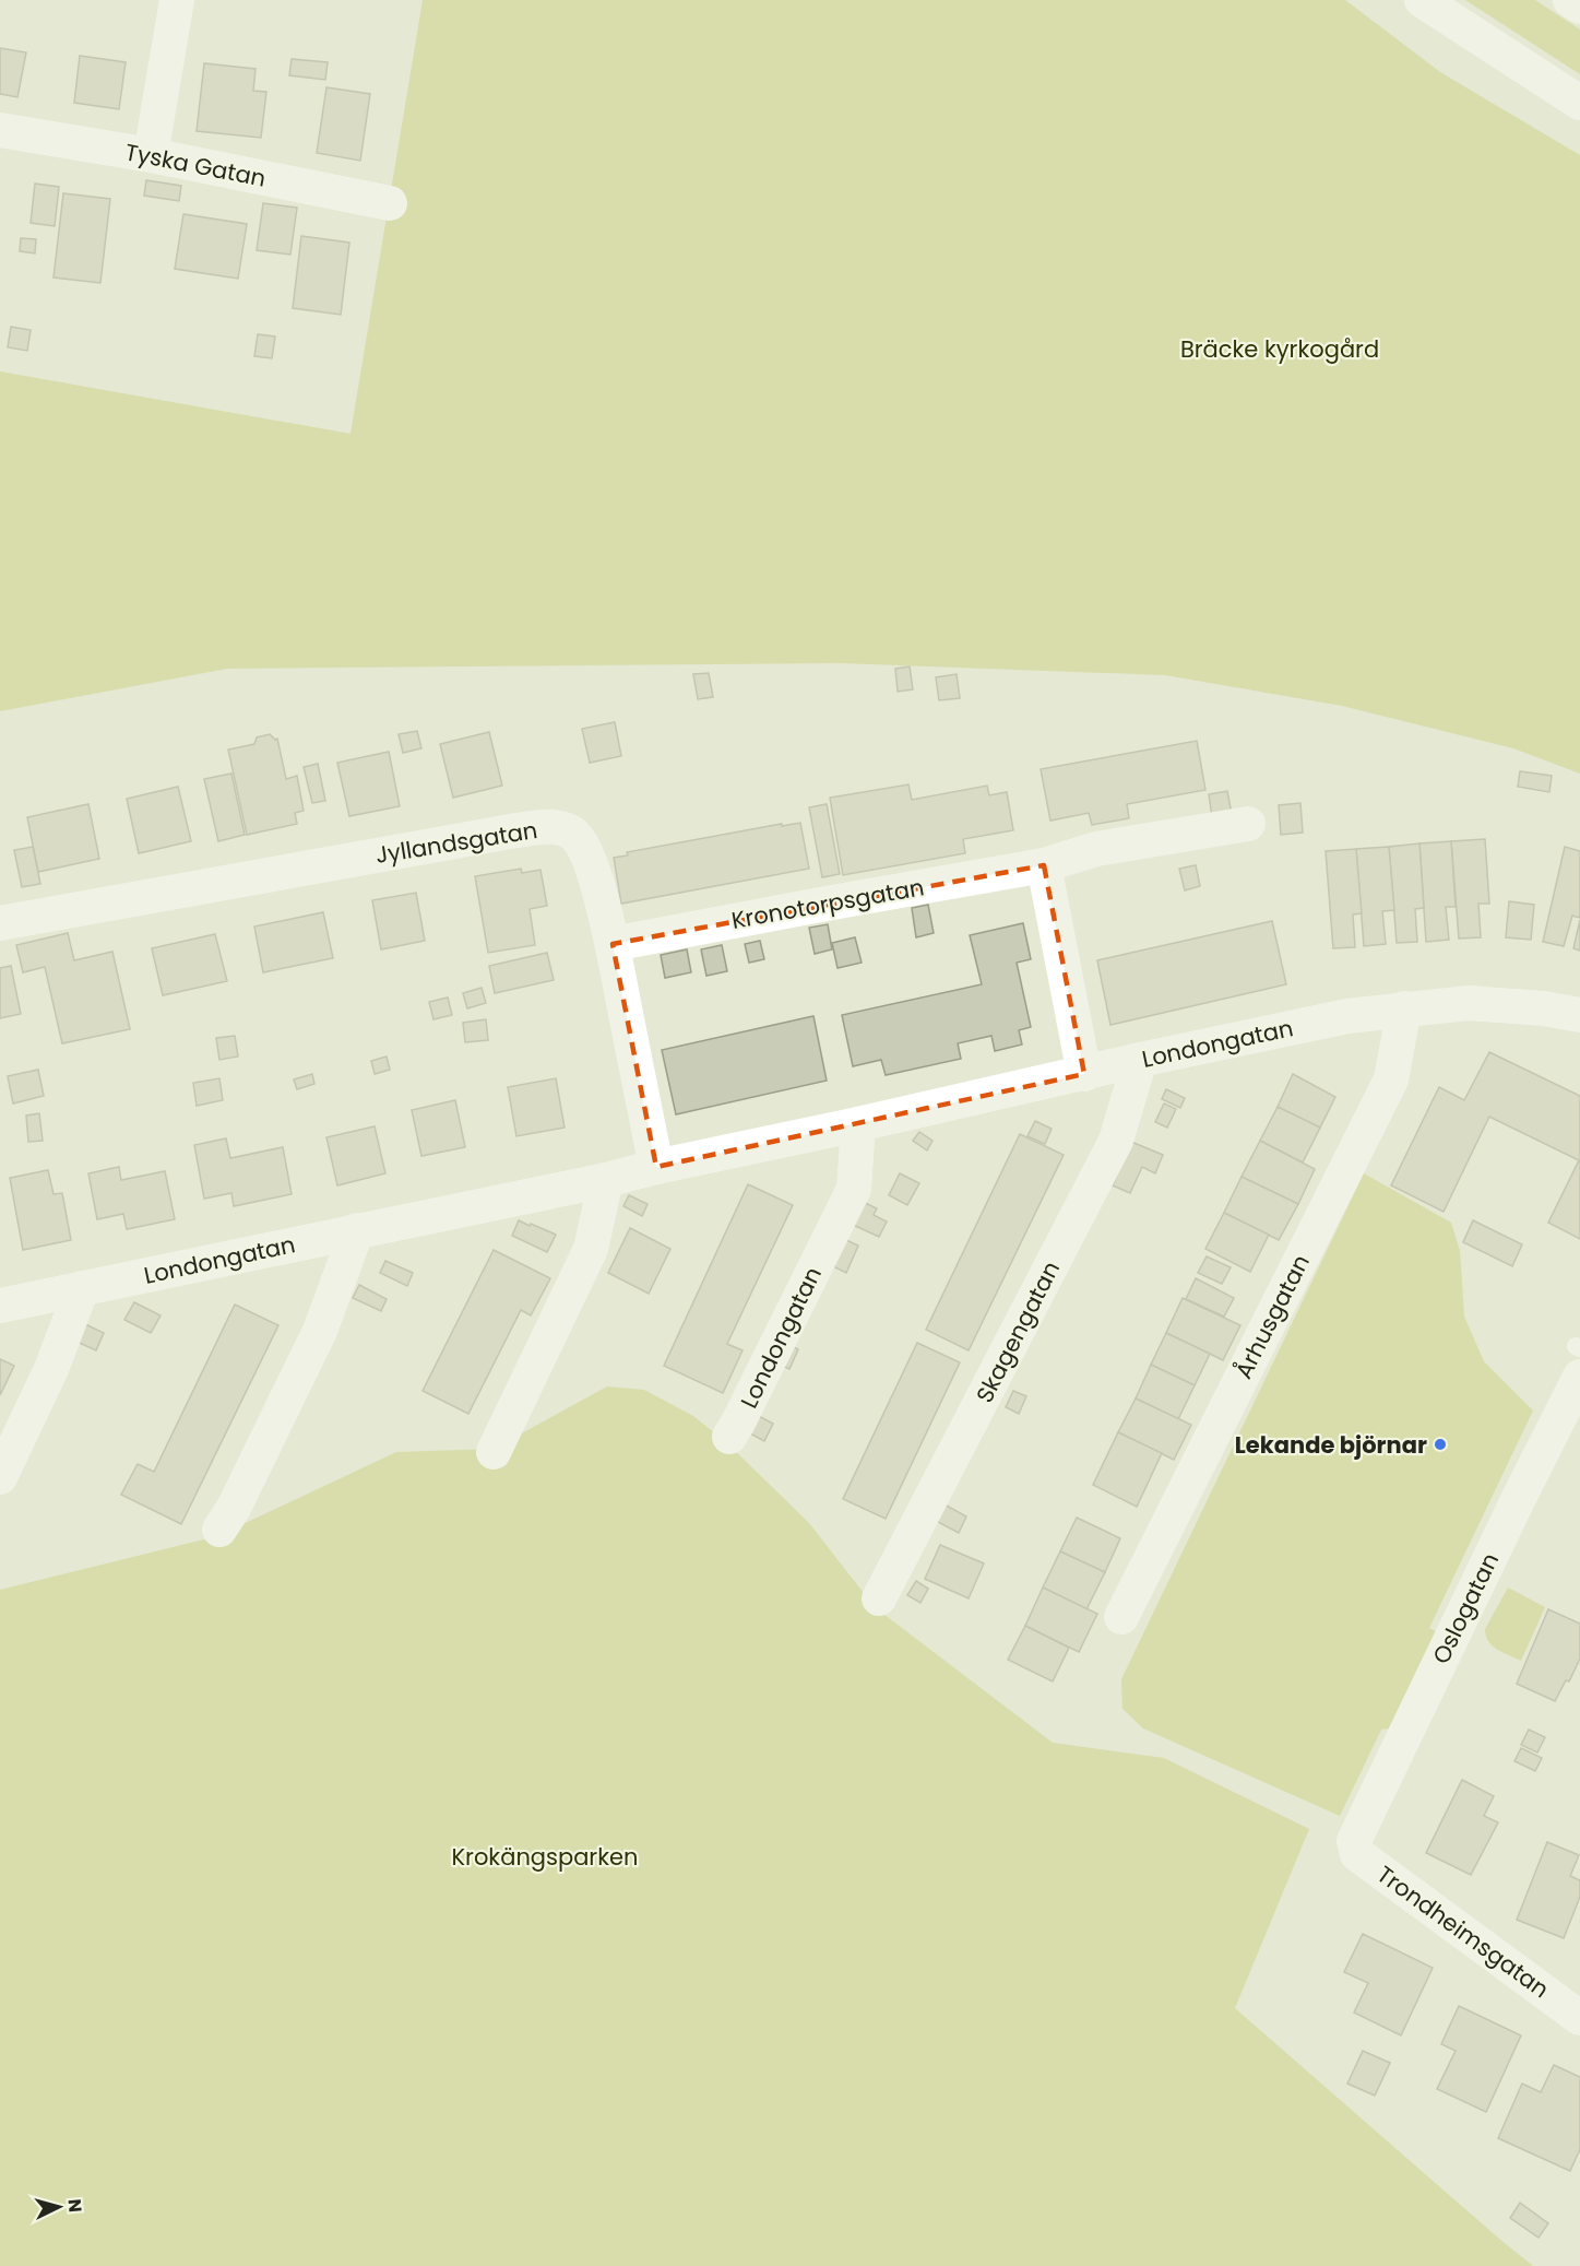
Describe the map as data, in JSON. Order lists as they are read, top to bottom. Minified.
{"streets":{"street":["Tyska Gatan","Jyllandsgatan","Kronotorpsgatan","Londongatan","Århusgatan","Skagengatan","Oslogatan","Trondheimsgatan"]},"crossings":[["Jyllandsgatan","Kronotorpsgatan"],["Jyllandsgatan","Londongatan"],["Londongatan","Århusgatan"],["Londongatan","Skagengatan"],["Oslogatan","Trondheimsgatan"]],"parks":["Bräcke kyrkogård","Krokängsparken"],"places":["Lekande björnar"],"north":"right"}
